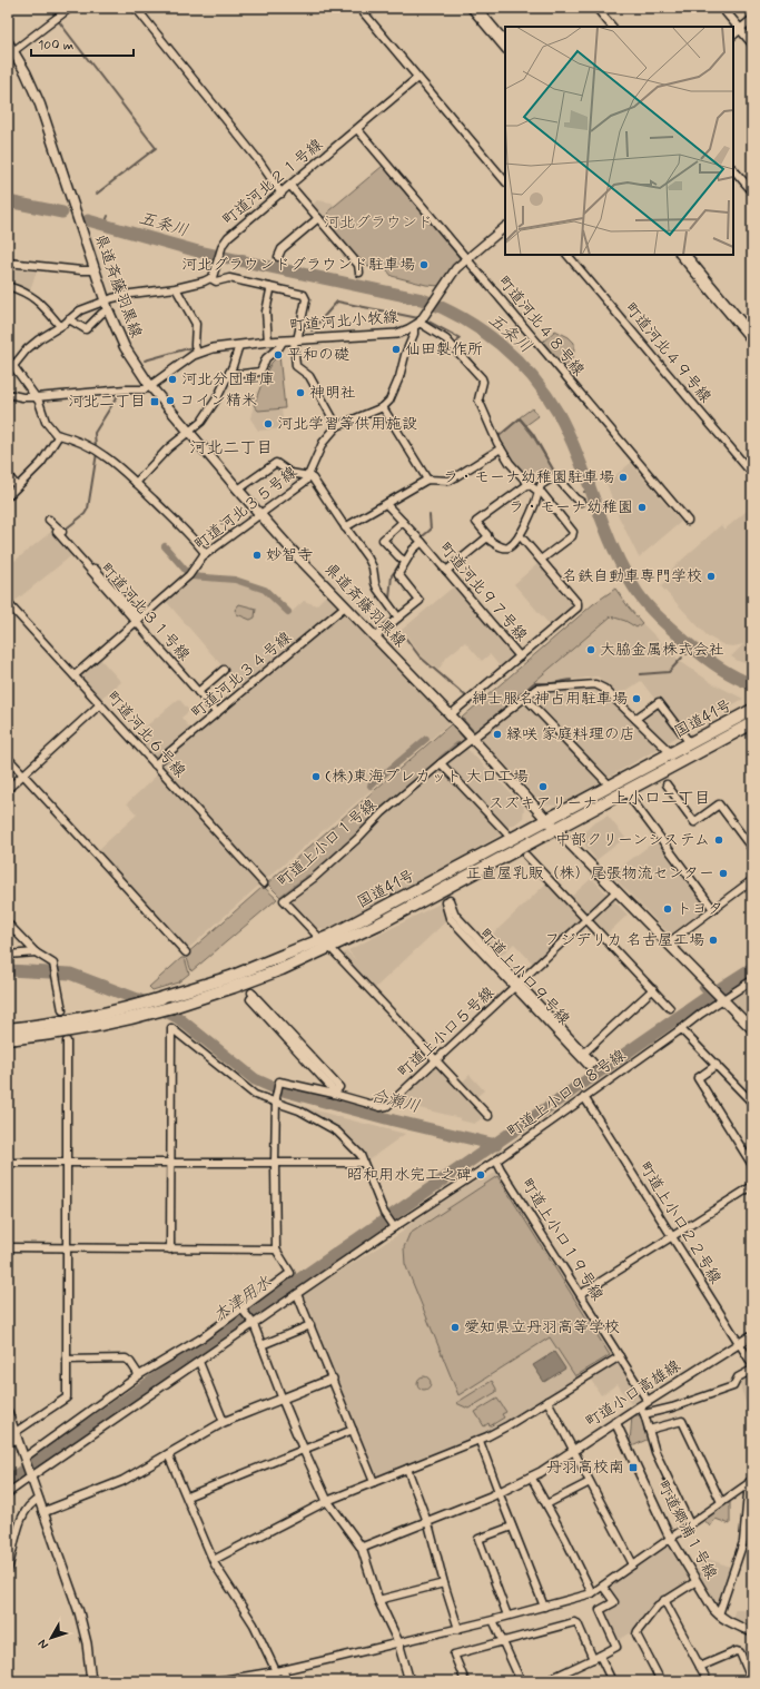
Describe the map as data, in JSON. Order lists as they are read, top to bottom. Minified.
{"streets":{"highway":["国道41号"],"main road":["県道斉藤羽黒線"],"street":["町道河北２１号線","町道河北小牧線","町道河北４８号線","町道河北４９号線","町道河北３５号線","町道河北９７号線","町道河北３１号線","町道河北３４号線","町道河北６号線","町道上小口１号線","町道上小口９号線","町道上小口５号線","町道上小口９８号線","町道上小口２２号線","町道上小口１９号線","町道小口高雄線","町道郷浦１号線"]},"crossings":[["町道河北２１号線","町道河北４８号線"],["県道斉藤羽黒線","町道河北小牧線"],["県道斉藤羽黒線","町道河北３５号線"],["県道斉藤羽黒線","町道河北３４号線"],["県道斉藤羽黒線","国道41号"],["県道斉藤羽黒線","町道上小口１号線"],["県道斉藤羽黒線","町道上小口５号線"],["県道斉藤羽黒線","町道上小口９８号線"],["町道河北小牧線","町道河北４８号線"],["町道河北３５号線","町道河北３１号線"],["町道河北３５号線","町道河北６号線"],["町道河北３１号線","町道河北３４号線"],["町道河北３４号線","町道河北６号線"],["国道41号","町道上小口１号線"],["町道上小口９号線","町道上小口５号線"],["町道上小口９８号線","町道上小口２２号線"],["町道上小口９８号線","町道上小口１９号線"],["町道上小口２２号線","町道小口高雄線"],["町道上小口１９号線","町道小口高雄線"],["町道小口高雄線","町道郷浦１号線"]],"districts":["河北二丁目","上小口二丁目"],"water":["五条川","合瀬川","木津用水"],"parks":["河北グラウンド"],"places":{"other":["河北グラウンドグラウンド駐車場","仙田製作所","平和の礎","河北分団車庫","神明社","コイン精米","河北学習等供用施設","ラ・モーナ幼稚園駐車場","ラ・モーナ幼稚園","妙智寺","名鉄自動車専門学校","大脇金属株式会社","紳士服名神占用駐車場","縁咲 家庭料理の店","(株)東海プレカット 大口工場","スズキアリーナ","中部クリーンシステム","正直屋乳販（株）尾張物流センター","トヨタ","フジデリカ 名古屋工場","昭和用水完工之碑","愛知県立丹羽高等学校"],"transit":["河北二丁目","丹羽高校南"]},"scale_bar":"100 m","north":"bottom left"}
